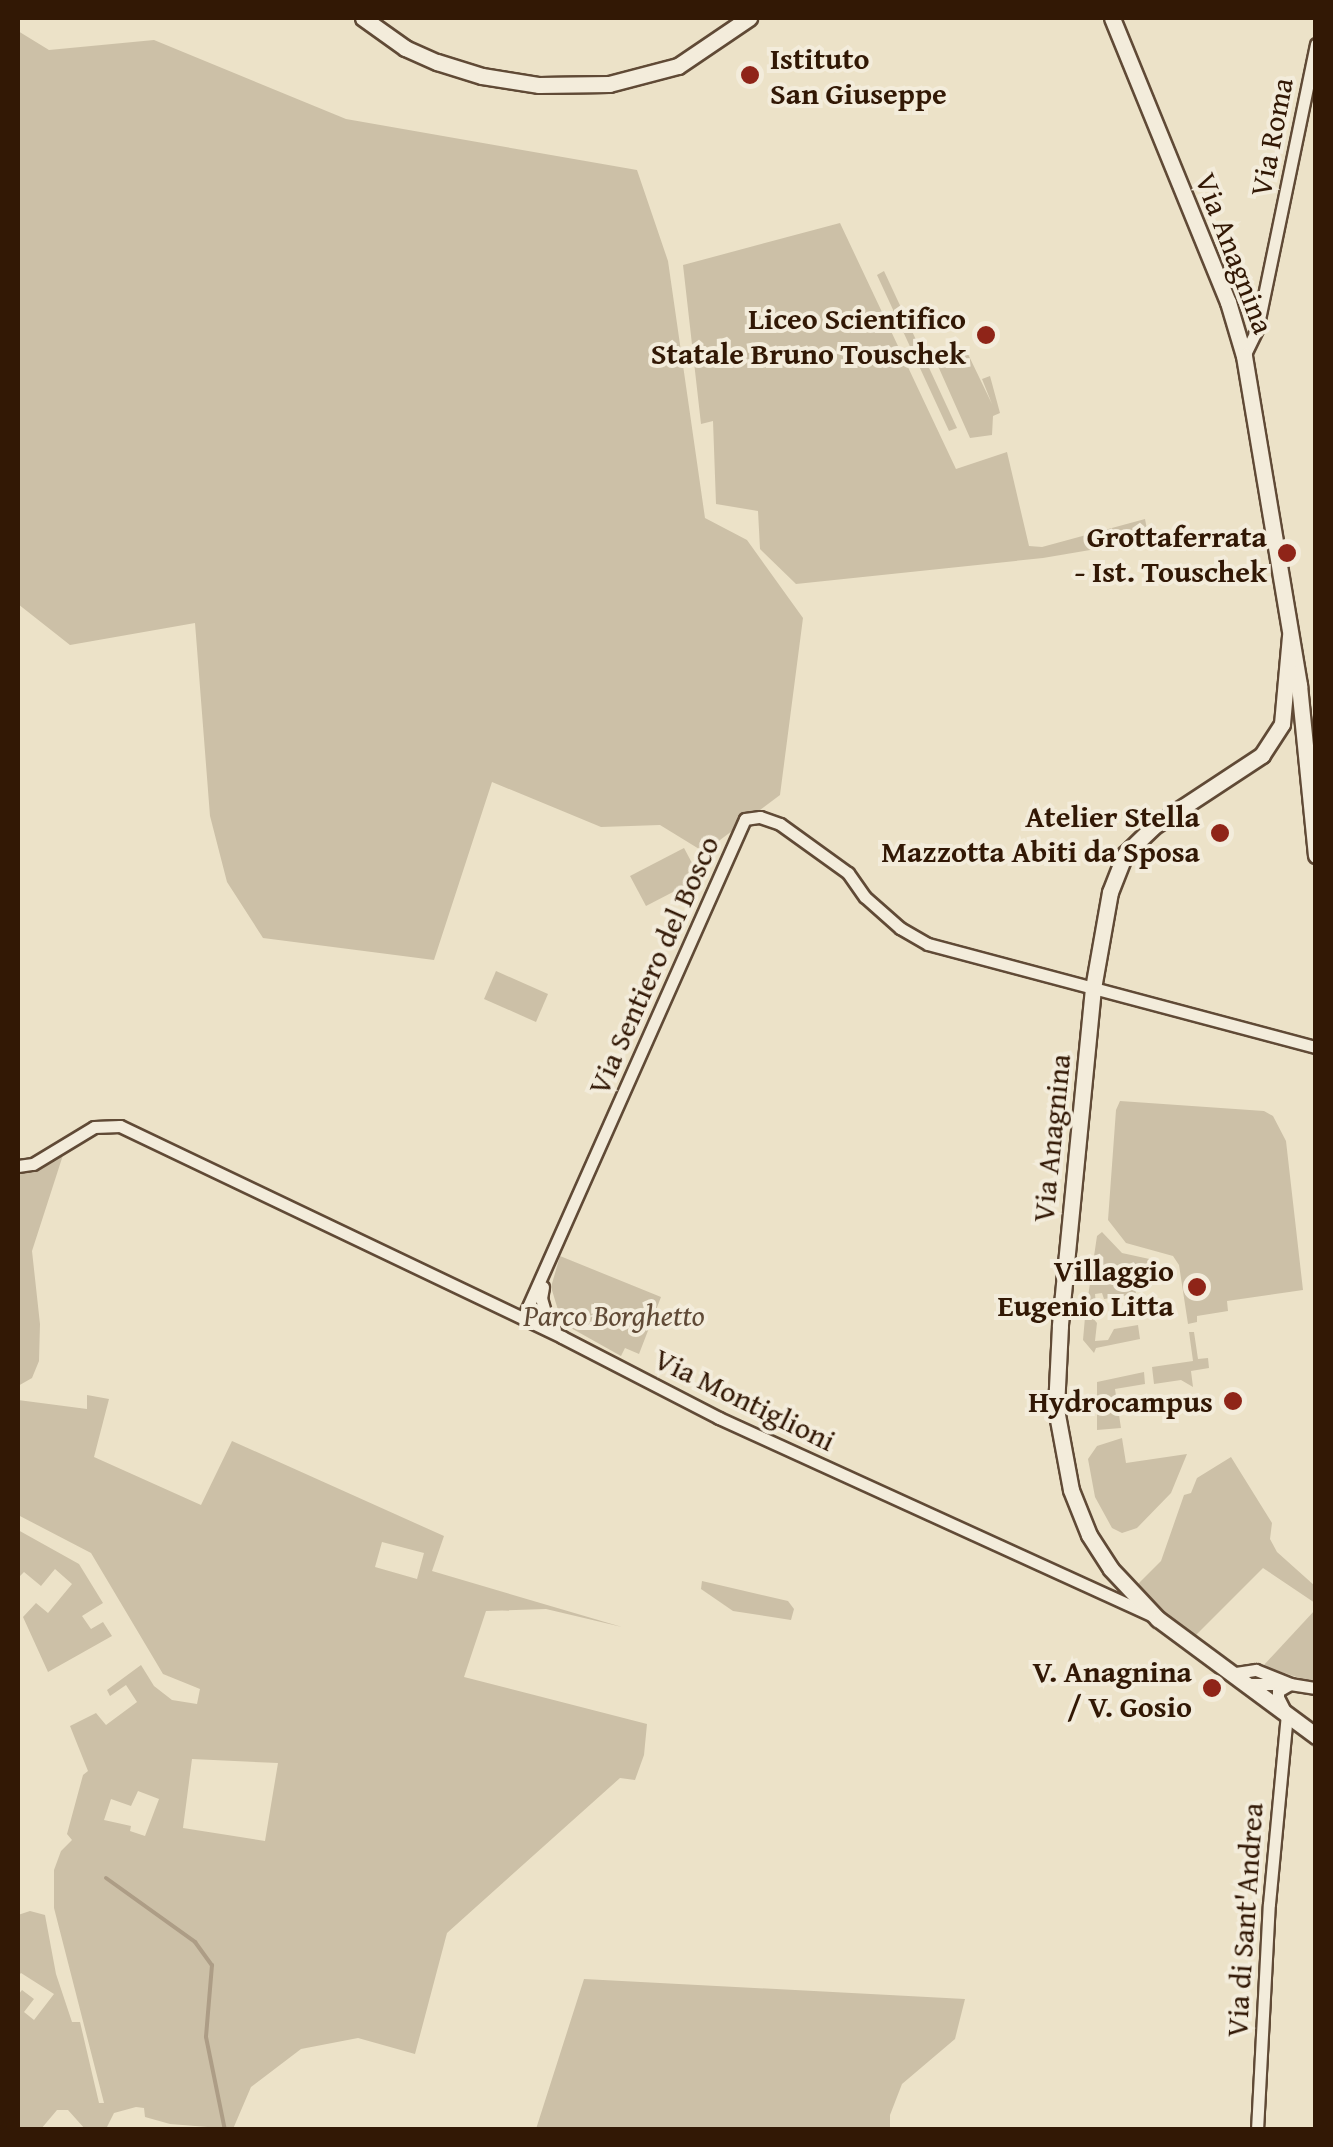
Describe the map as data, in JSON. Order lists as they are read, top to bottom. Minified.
{"streets":{"main road":["Via Anagnina"],"street":["Via Roma","Via Sentiero del Bosco","Via Montiglioni","Via di Sant'Andrea"]},"crossings":[["Via Roma","Via Anagnina"],["Via Anagnina","Via Sentiero del Bosco"],["Via Anagnina","Via Montiglioni"],["Via Anagnina","Via di Sant'Andrea"],["Via Sentiero del Bosco","Via Montiglioni"]],"parks":["Parco Borghetto"],"places":["Istituto San Giuseppe","Liceo Scientifico Statale Bruno Touschek","Grottaferrata - Ist. Touschek","Atelier Stella Mazzotta Abiti da Sposa","Villaggio Eugenio Litta","Hydrocampus","V. Anagnina / V. Gosio"]}
